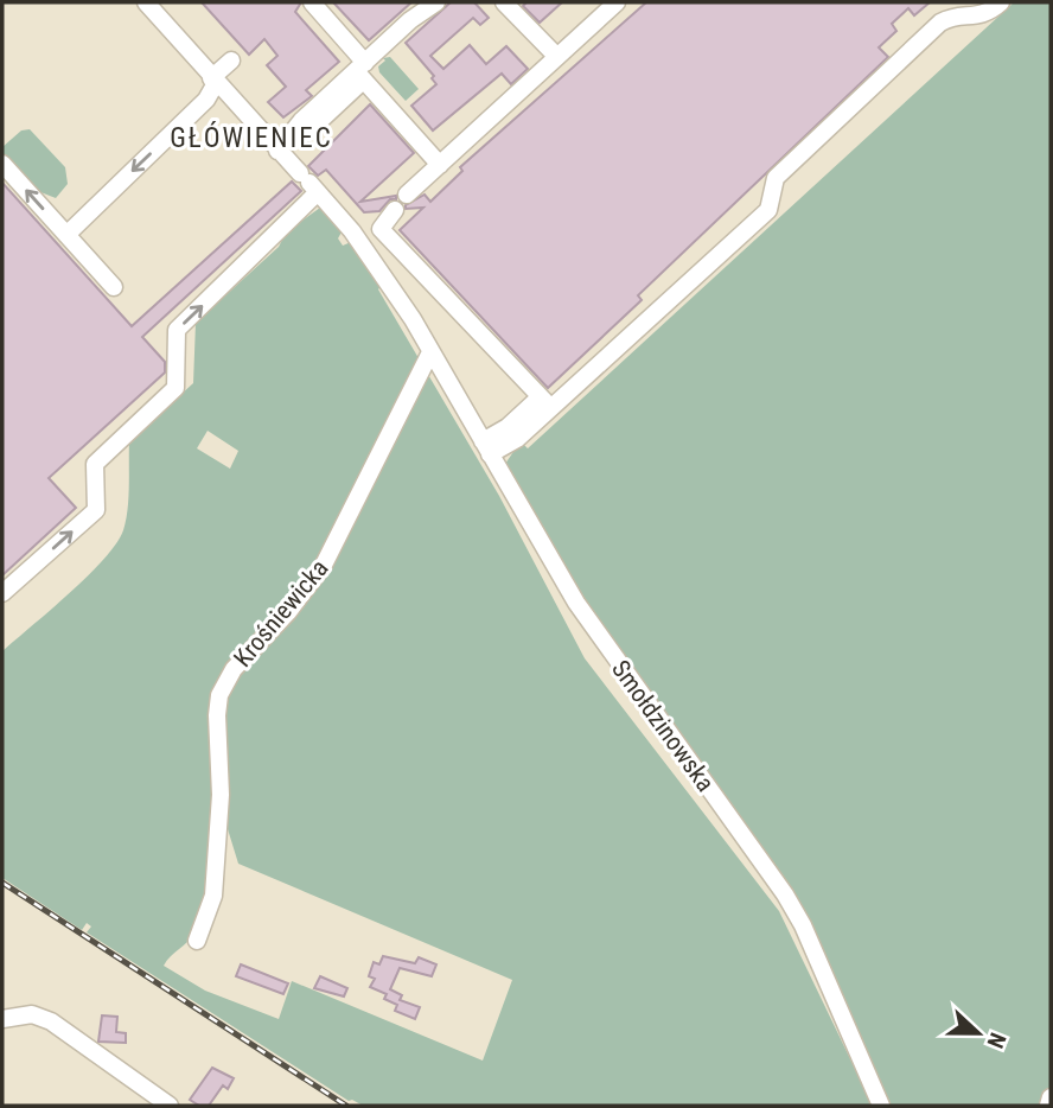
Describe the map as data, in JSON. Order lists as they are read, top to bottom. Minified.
{"streets":{"street":["Krośniewicka","Smołdzinowska"]},"crossings":[["Krośniewicka","Smołdzinowska"]],"districts":["GŁÓWIENIEC"],"north":"right"}
